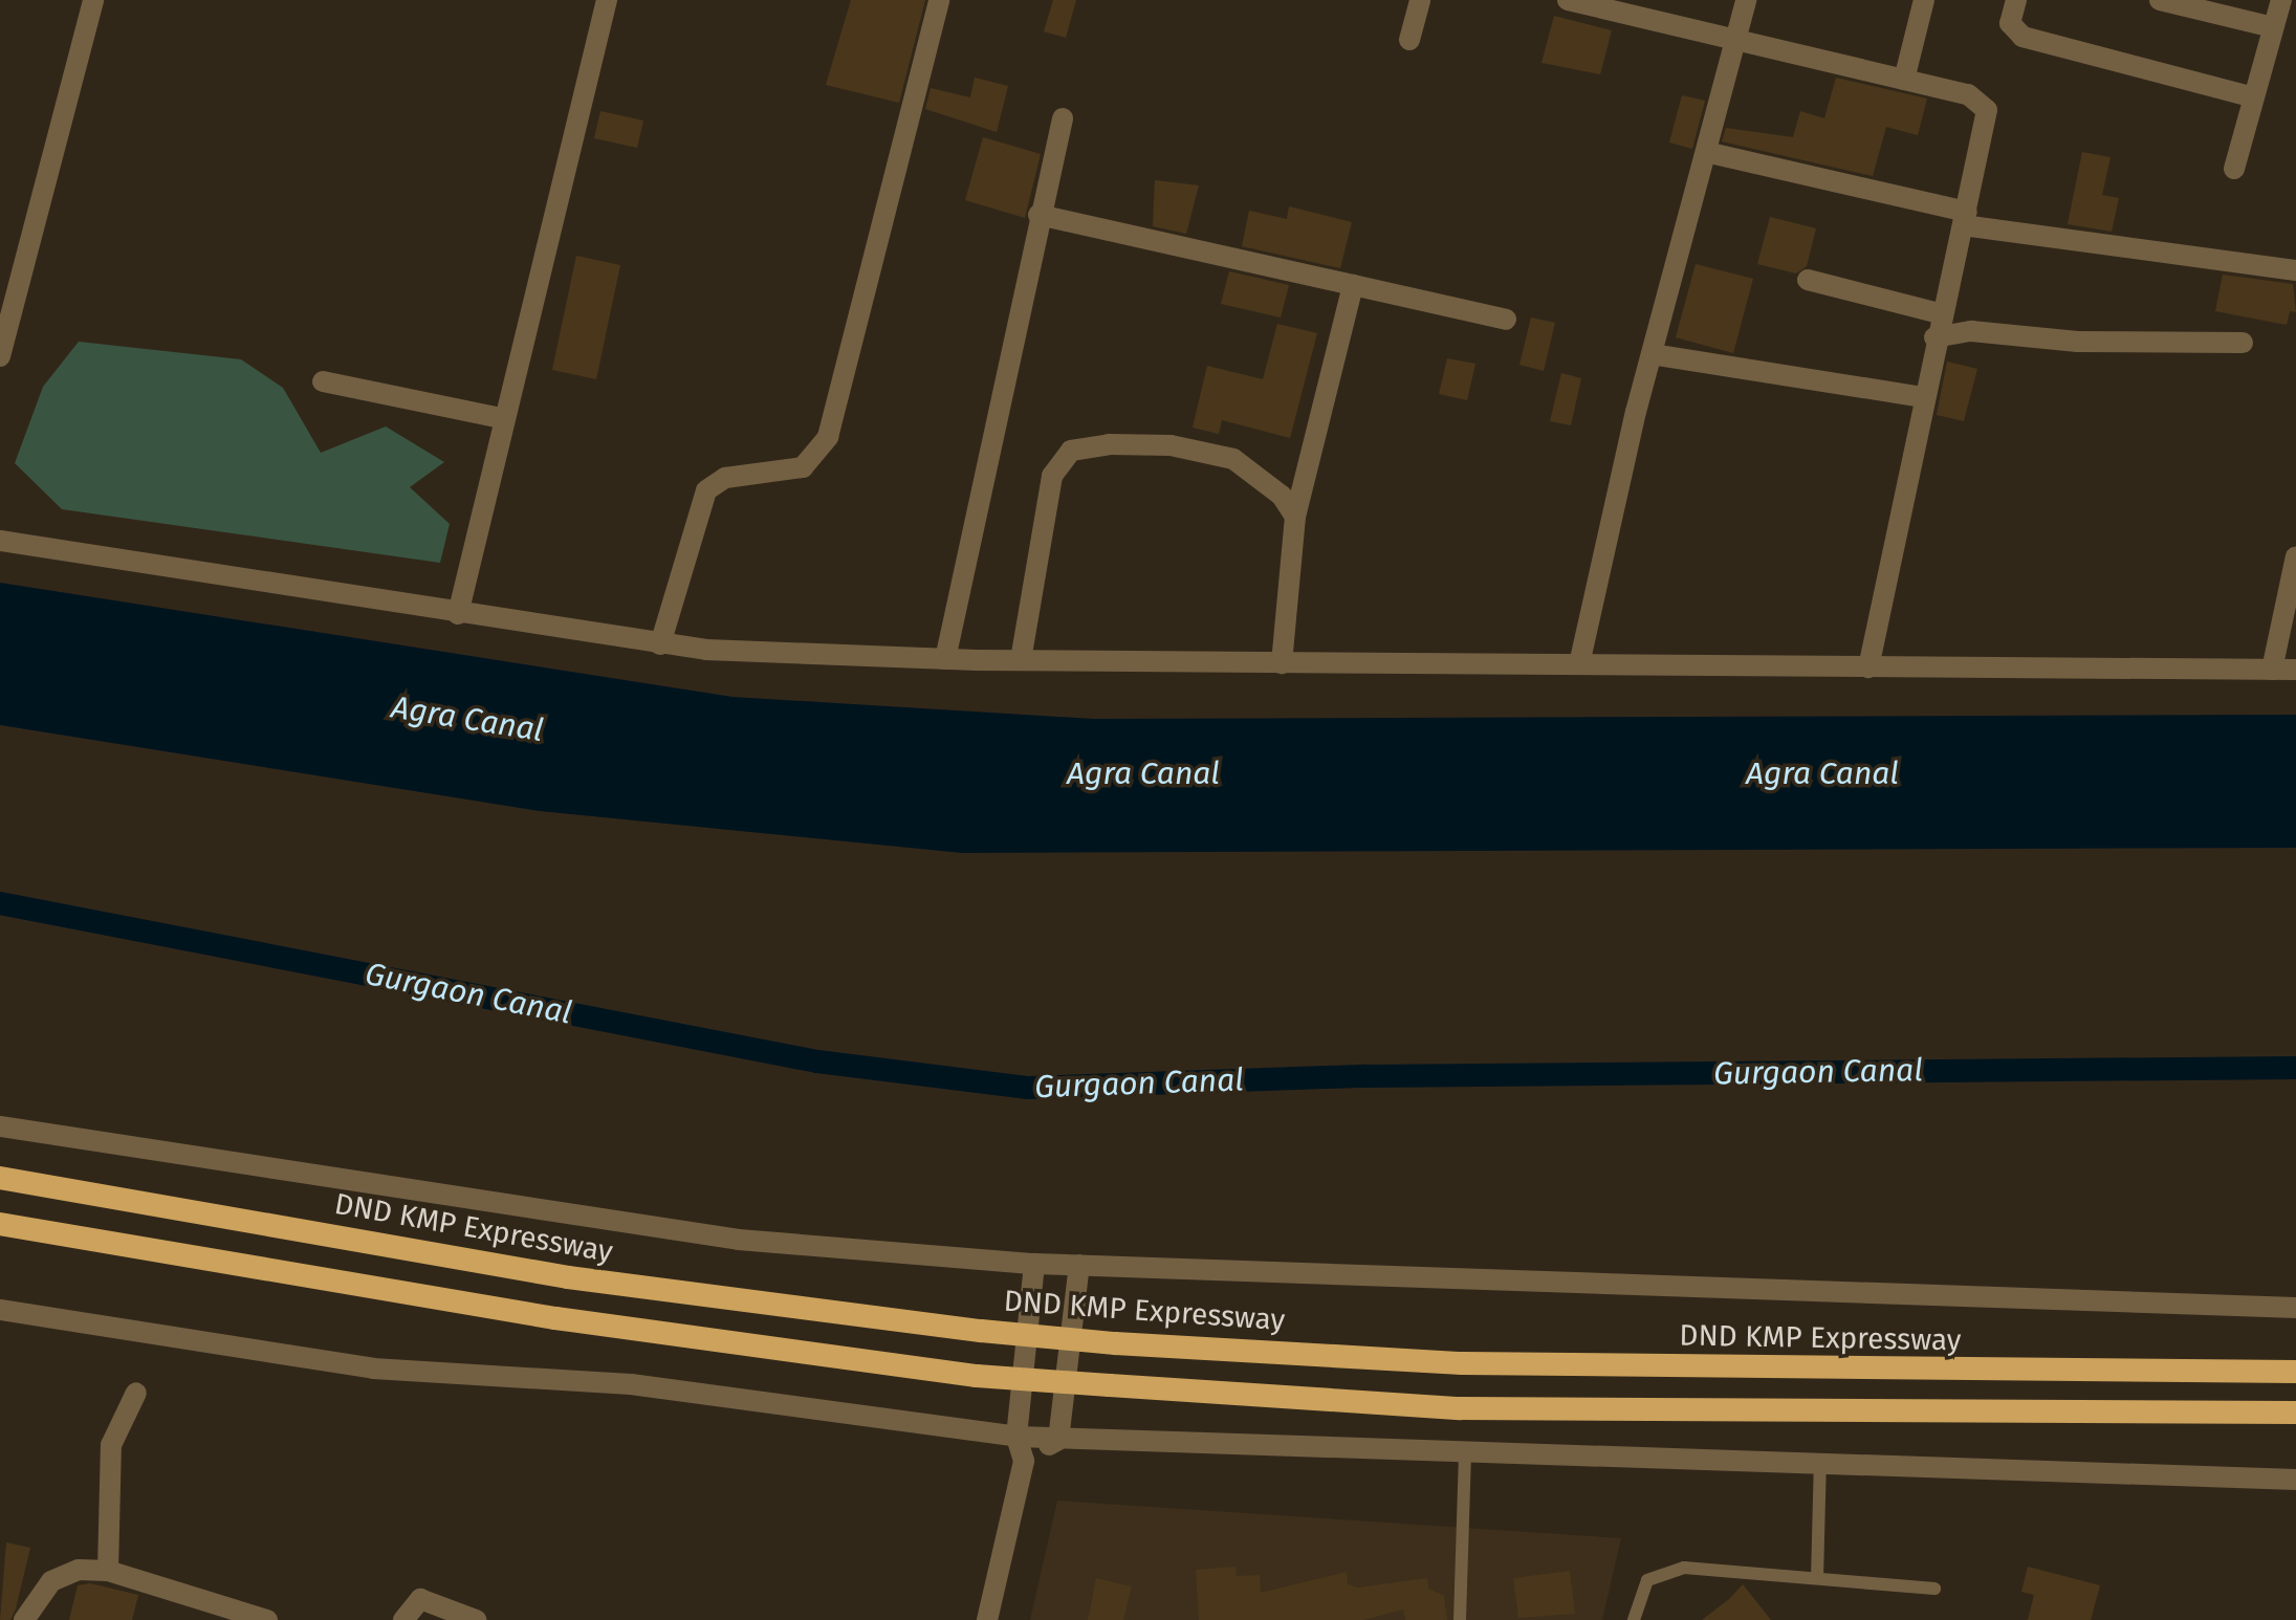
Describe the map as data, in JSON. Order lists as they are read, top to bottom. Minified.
{"streets":{"highway":["DND KMP Expressway"]},"water":["Agra Canal","Gurgaon Canal"]}
